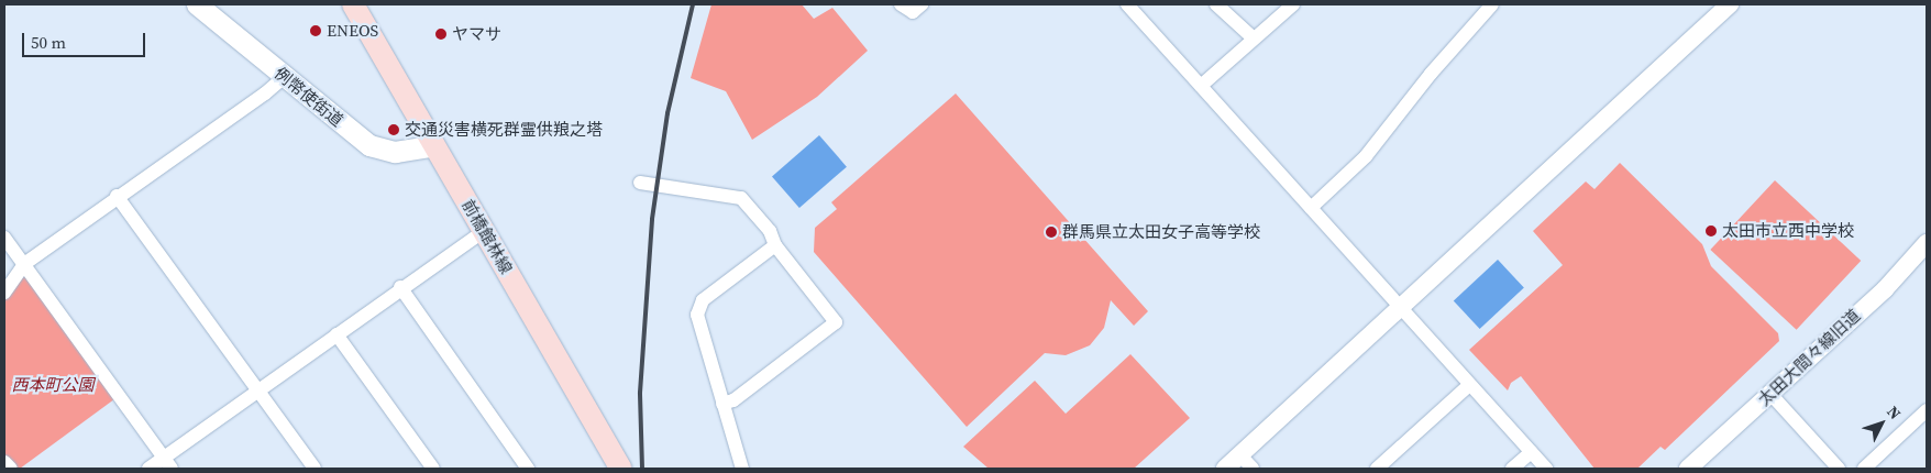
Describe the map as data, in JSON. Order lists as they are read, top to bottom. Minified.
{"streets":{"main road":["例幣使街道","前橋館林線"],"street":["太田大間々線旧道"]},"crossings":[["例幣使街道","前橋館林線"]],"parks":["西本町公園"],"places":["ENEOS","ヤマサ","交通災害横死群霊供羪之塔","太田市立西中学校","群馬県立太田女子高等学校"],"scale_bar":"50 m","north":"top right"}
